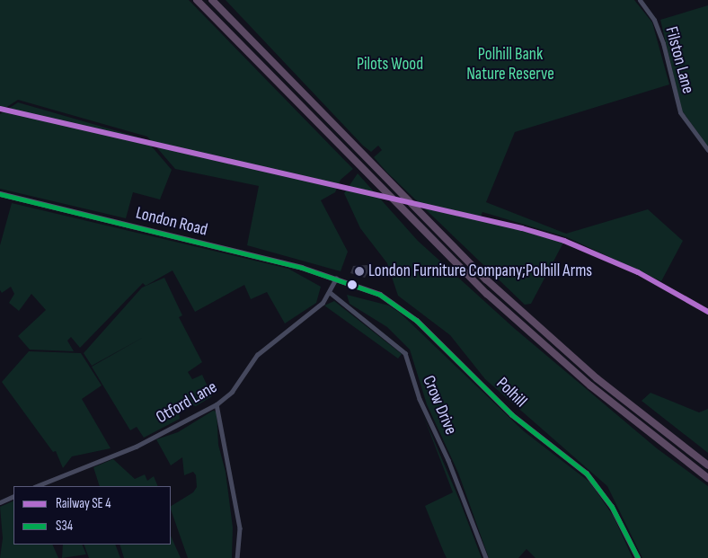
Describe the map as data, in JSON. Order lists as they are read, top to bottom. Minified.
{"streets":{"main road":["London Road","Polhill"],"street":["Filston Lane","Otford Lane","Crow Drive"]},"crossings":[["London Road","Polhill"],["London Road","Otford Lane"],["Polhill","Otford Lane"],["Otford Lane","Crow Drive"]],"parks":["Polhill Bank Nature Reserve","Pilots Wood"],"places":["London Furniture Company;Polhill Arms"],"lines":["transit line S34"],"legend":["Railway SE 4","S34"]}
